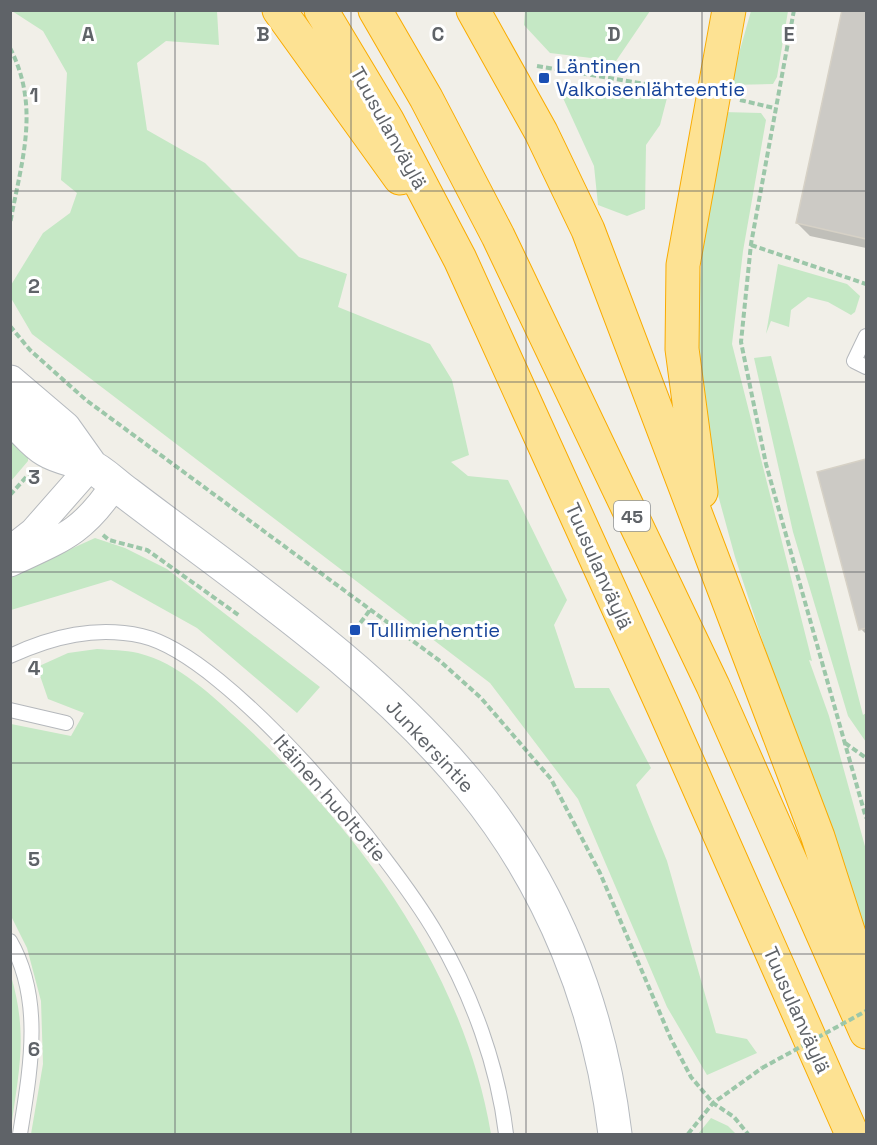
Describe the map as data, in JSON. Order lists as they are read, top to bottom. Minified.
{"streets":{"highway":["Tuusulanväylä","45"],"main road":["Junkersintie"],"lane":["Itäinen huoltotie"]},"places":{"transit":["Läntinen Valkoisenlähteentie","Tullimiehentie"]},"grid":{"columns":["A","B","C","D","E"],"rows":["1","2","3","4","5","6"]}}
